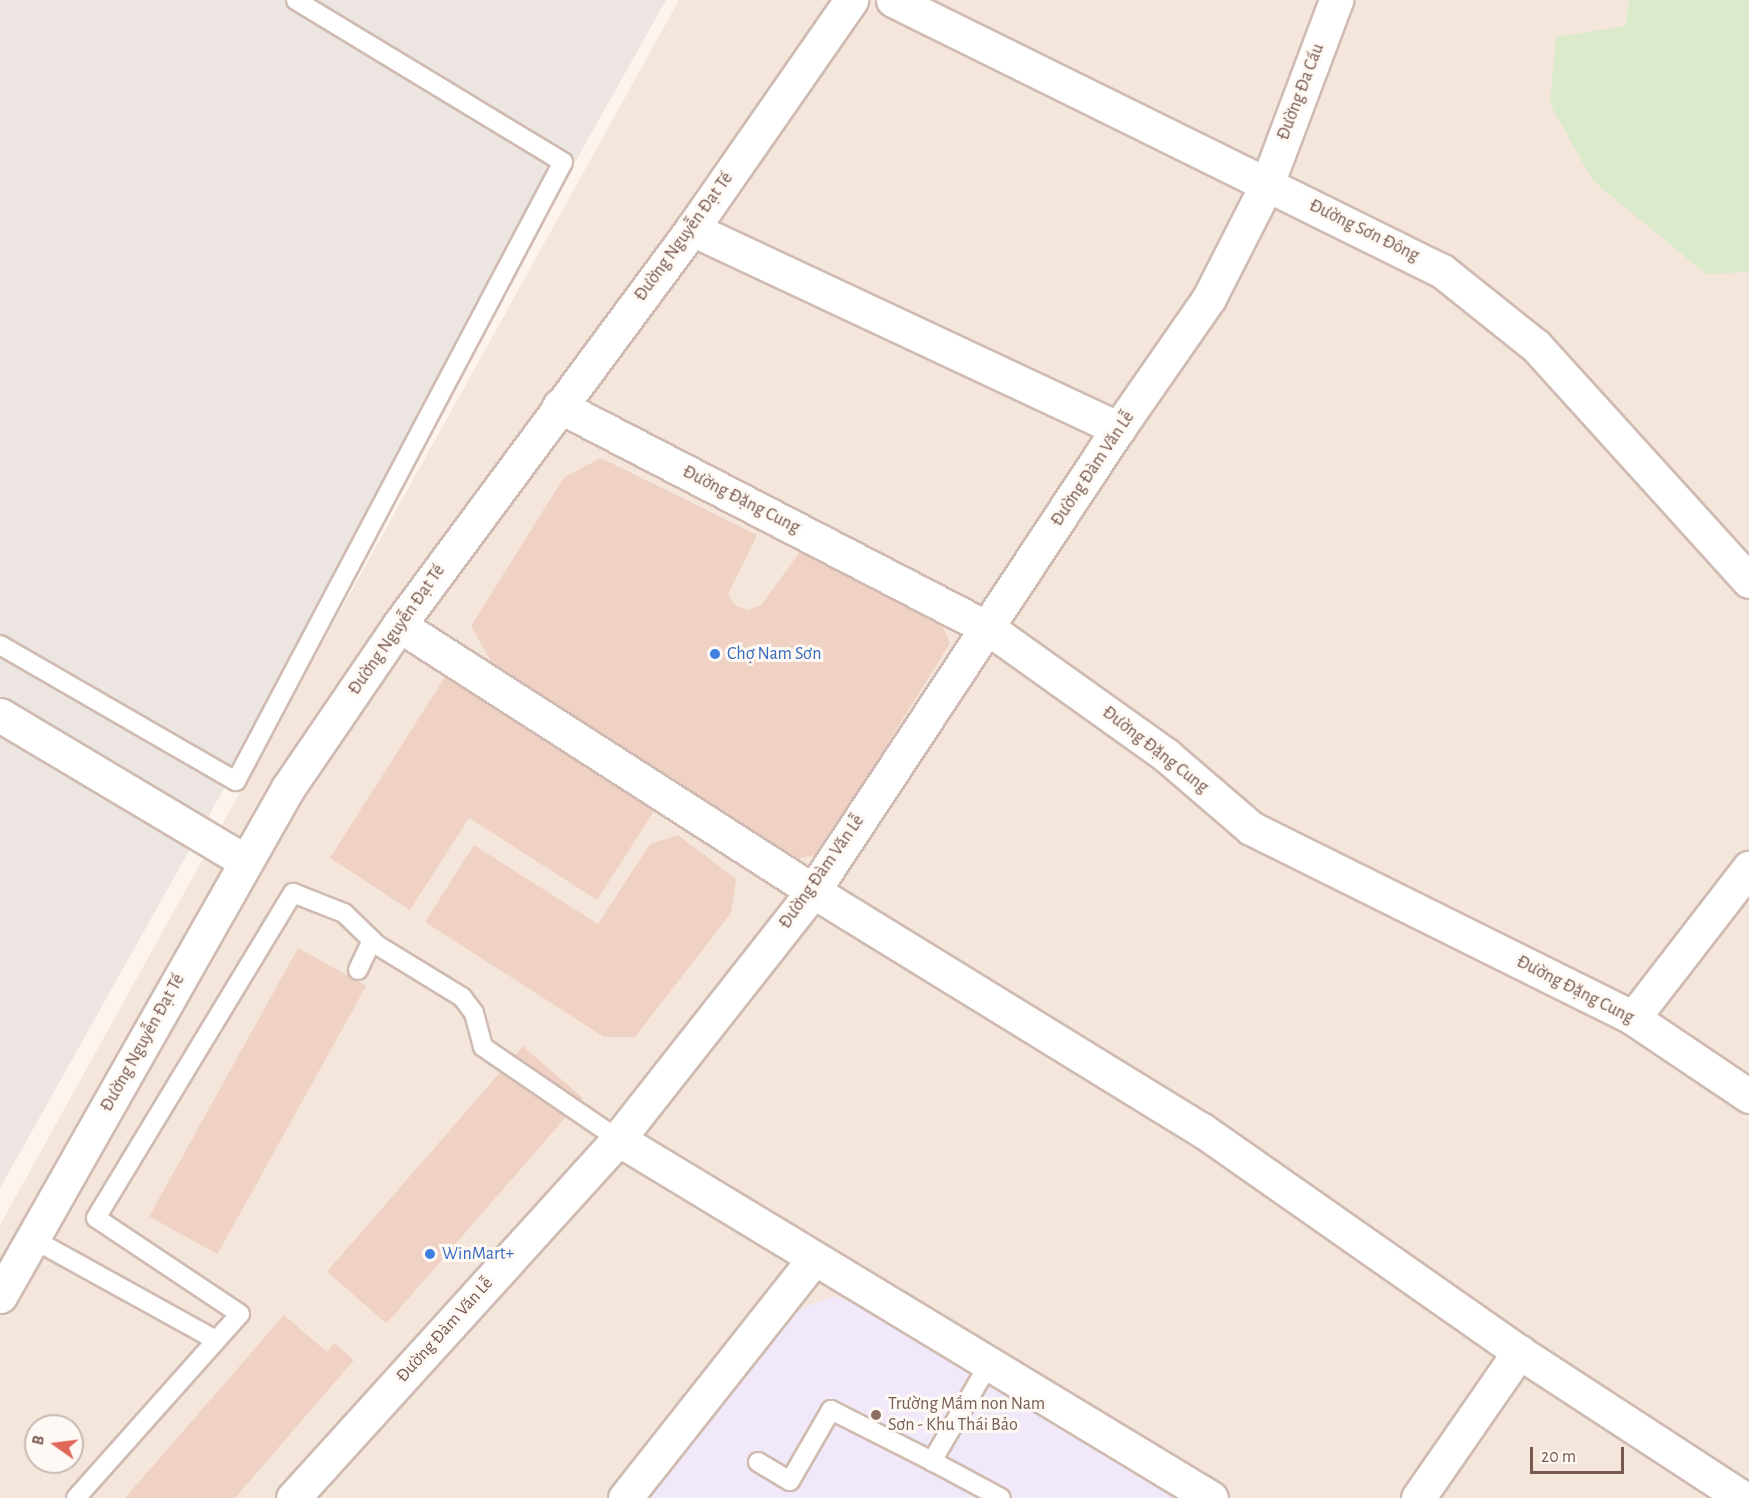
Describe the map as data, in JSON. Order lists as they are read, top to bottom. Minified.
{"streets":{"street":["Đường Đa Cấu","Đường Sơn Đông","Đường Nguyễn Đạt Tế","Đường Đàm Văn Lễ","Đường Đặng Cung"]},"crossings":[["Đường Đa Cấu","Đường Sơn Đông"],["Đường Đa Cấu","Đường Đàm Văn Lễ"],["Đường Sơn Đông","Đường Đàm Văn Lễ"],["Đường Nguyễn Đạt Tế","Đường Đặng Cung"],["Đường Đàm Văn Lễ","Đường Đặng Cung"]],"places":["Chợ Nam Sơn","WinMart+","Trường Mầm non Nam Sơn - Khu Thái Bảo"],"scale_bar":"20 m","north":"left"}
